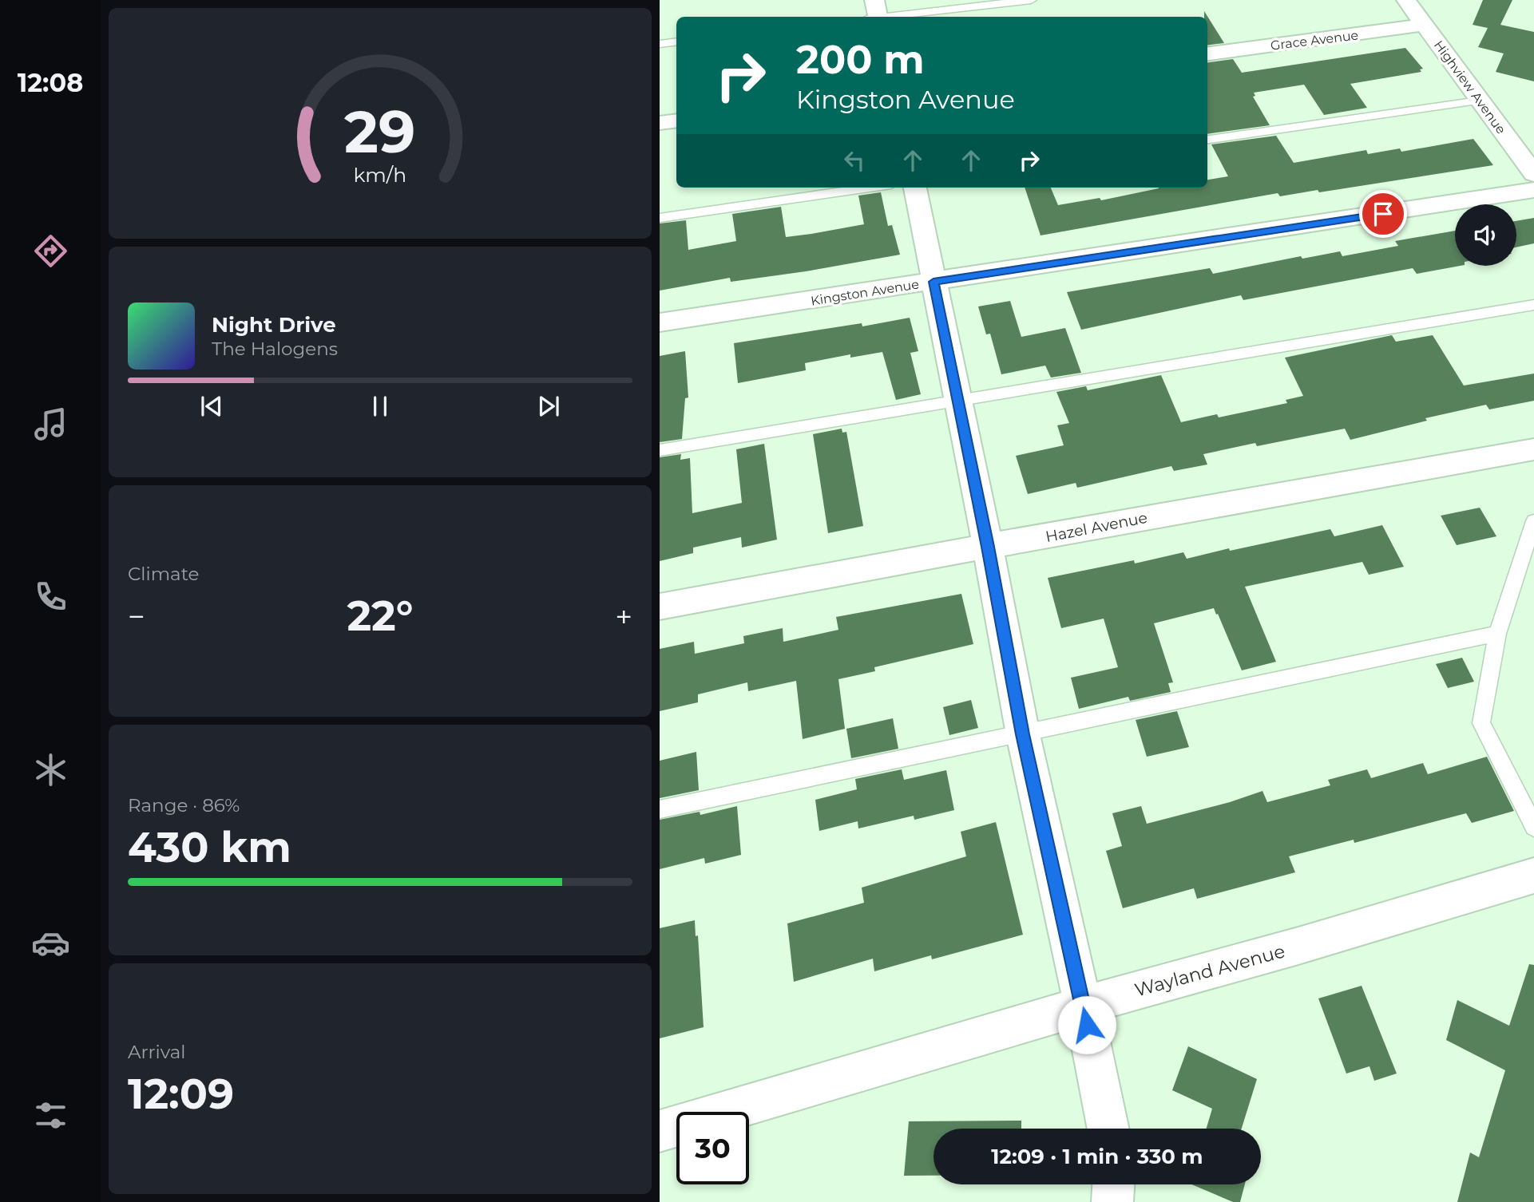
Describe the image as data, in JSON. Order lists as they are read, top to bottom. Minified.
{"streets":{"street":["Grace Avenue","Highview Avenue","Kingston Avenue","Hazel Avenue","Wayland Avenue"]},"crossings":[["Grace Avenue","Highview Avenue"]],"page":{"tabs":"12:08","turn":["200 m","Kingston Avenue"],"song":["Night Drive","The Halogens"],"tile":["Climate",["Range · 86%","430 km"],["Arrival","12:09"]],"heat":["−","22°","+"],"limit":"30","trip":"12:09 · 1 min · 330 m","gauge":["29","km/h"]}}
